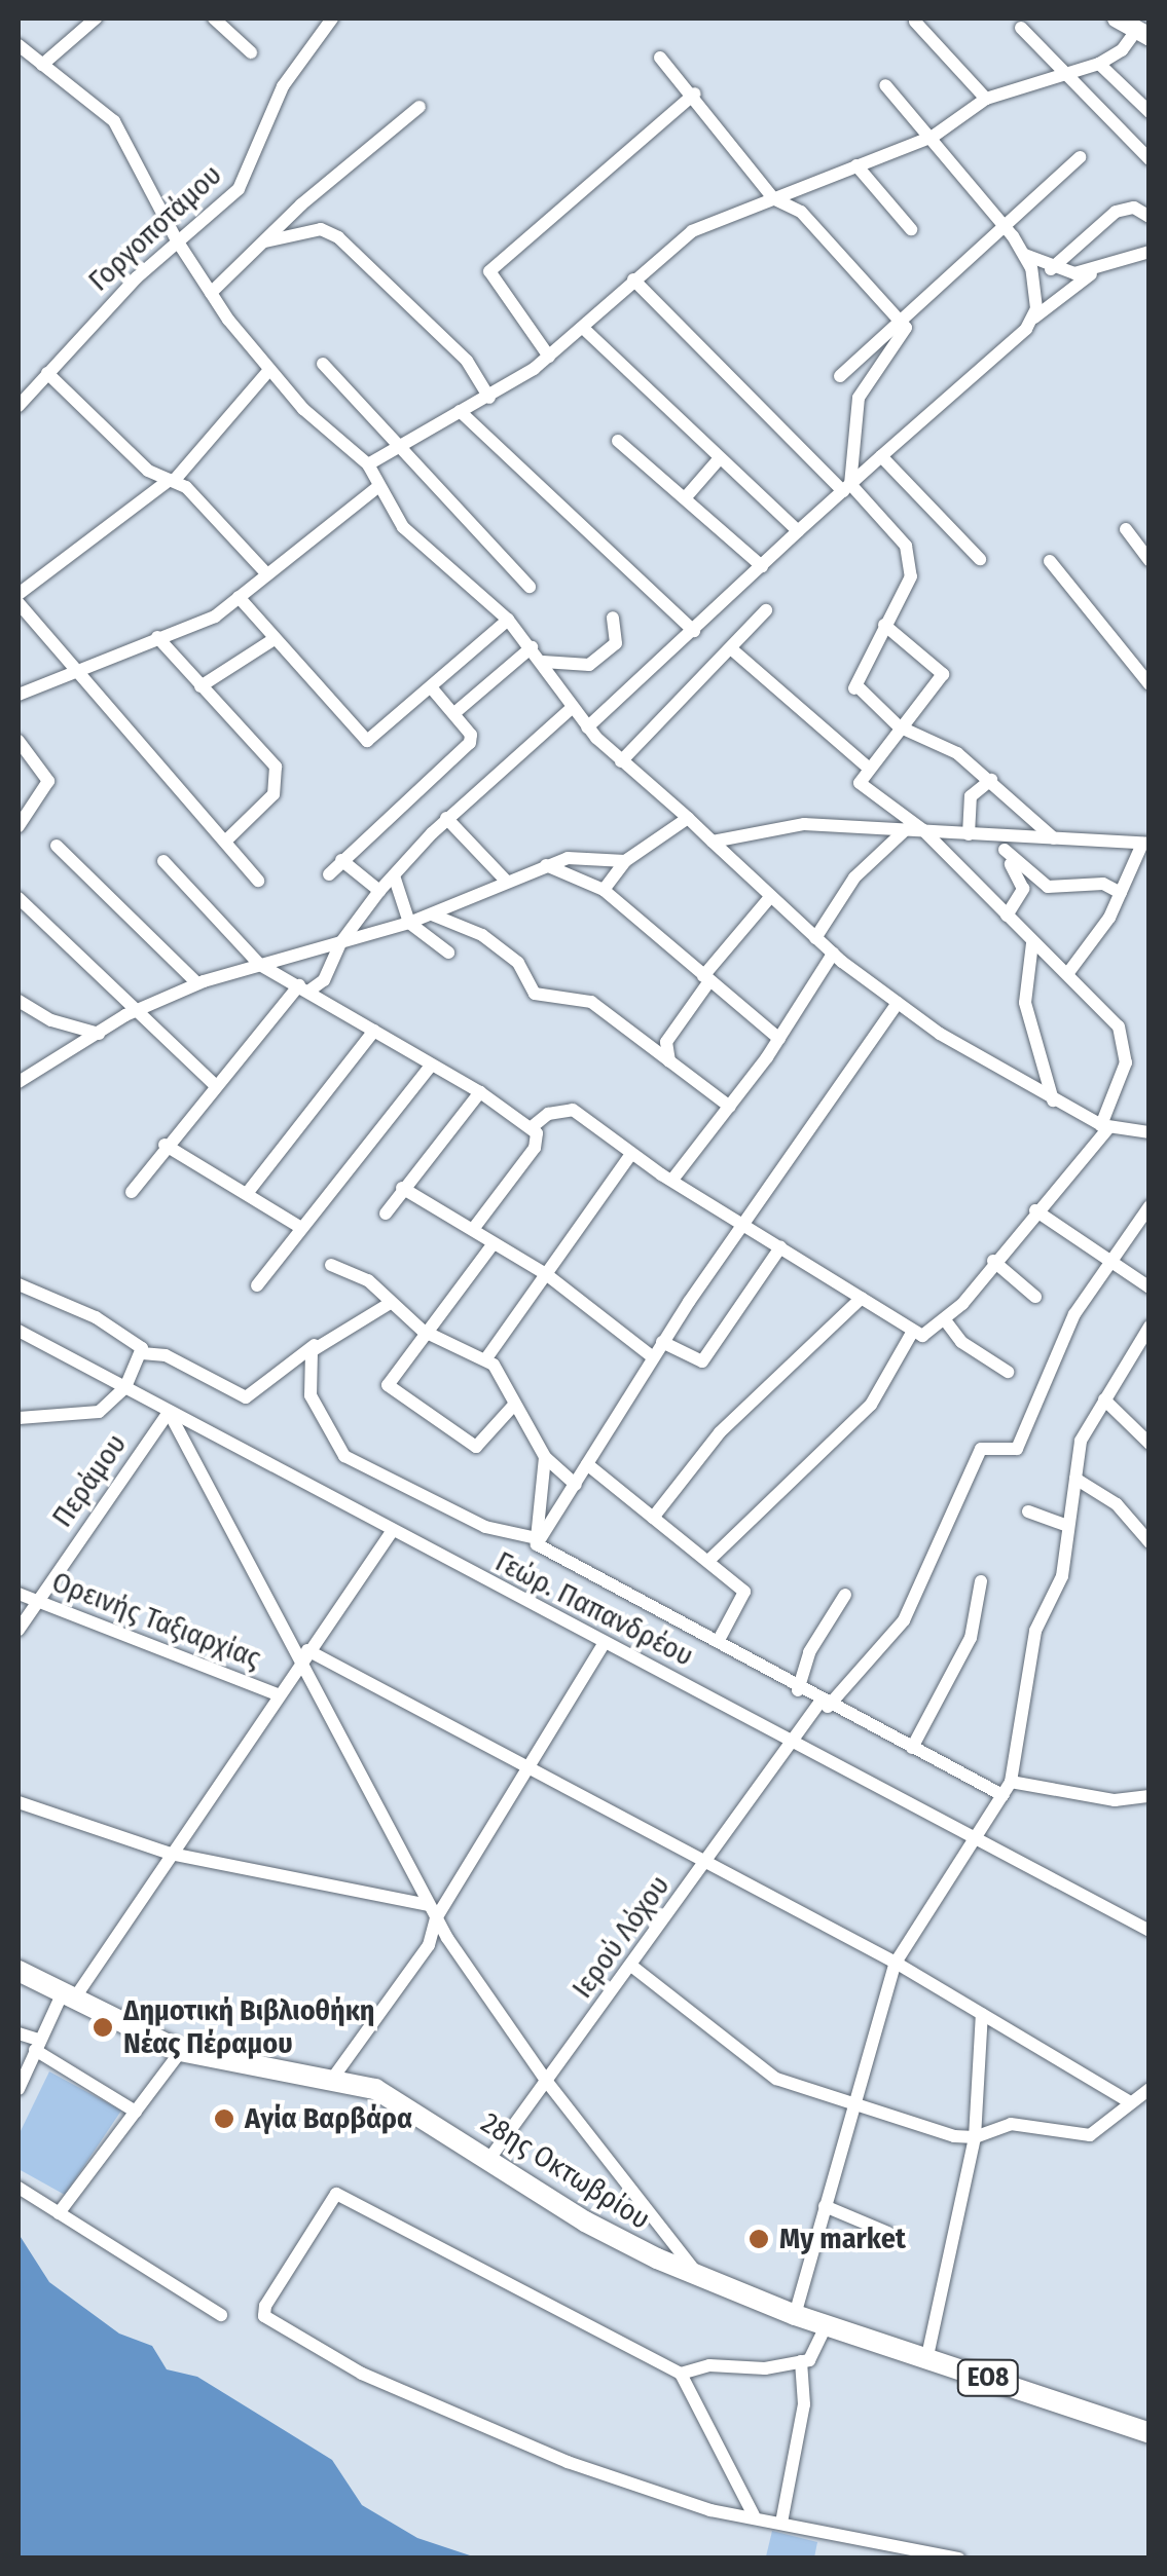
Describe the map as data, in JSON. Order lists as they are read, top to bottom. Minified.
{"streets":{"main road":["28ης Οκτωβρίου","ΕΟ8"],"street":["Γοργοποτάμου","Περάμου","Γεώρ. Παπανδρέου","Ορεινής Ταξιαρχίας","Ιερού Λόχου"]},"crossings":[["Περάμου","Γεώρ. Παπανδρέου"],["Περάμου","Ορεινής Ταξιαρχίας"],["Γεώρ. Παπανδρέου","Ιερού Λόχου"],["Ιερού Λόχου","28ης Οκτωβρίου"]],"places":["Δημοτική Βιβλιοθήκη Νέας Πέραμου","Αγία Βαρβάρα","My market"]}
